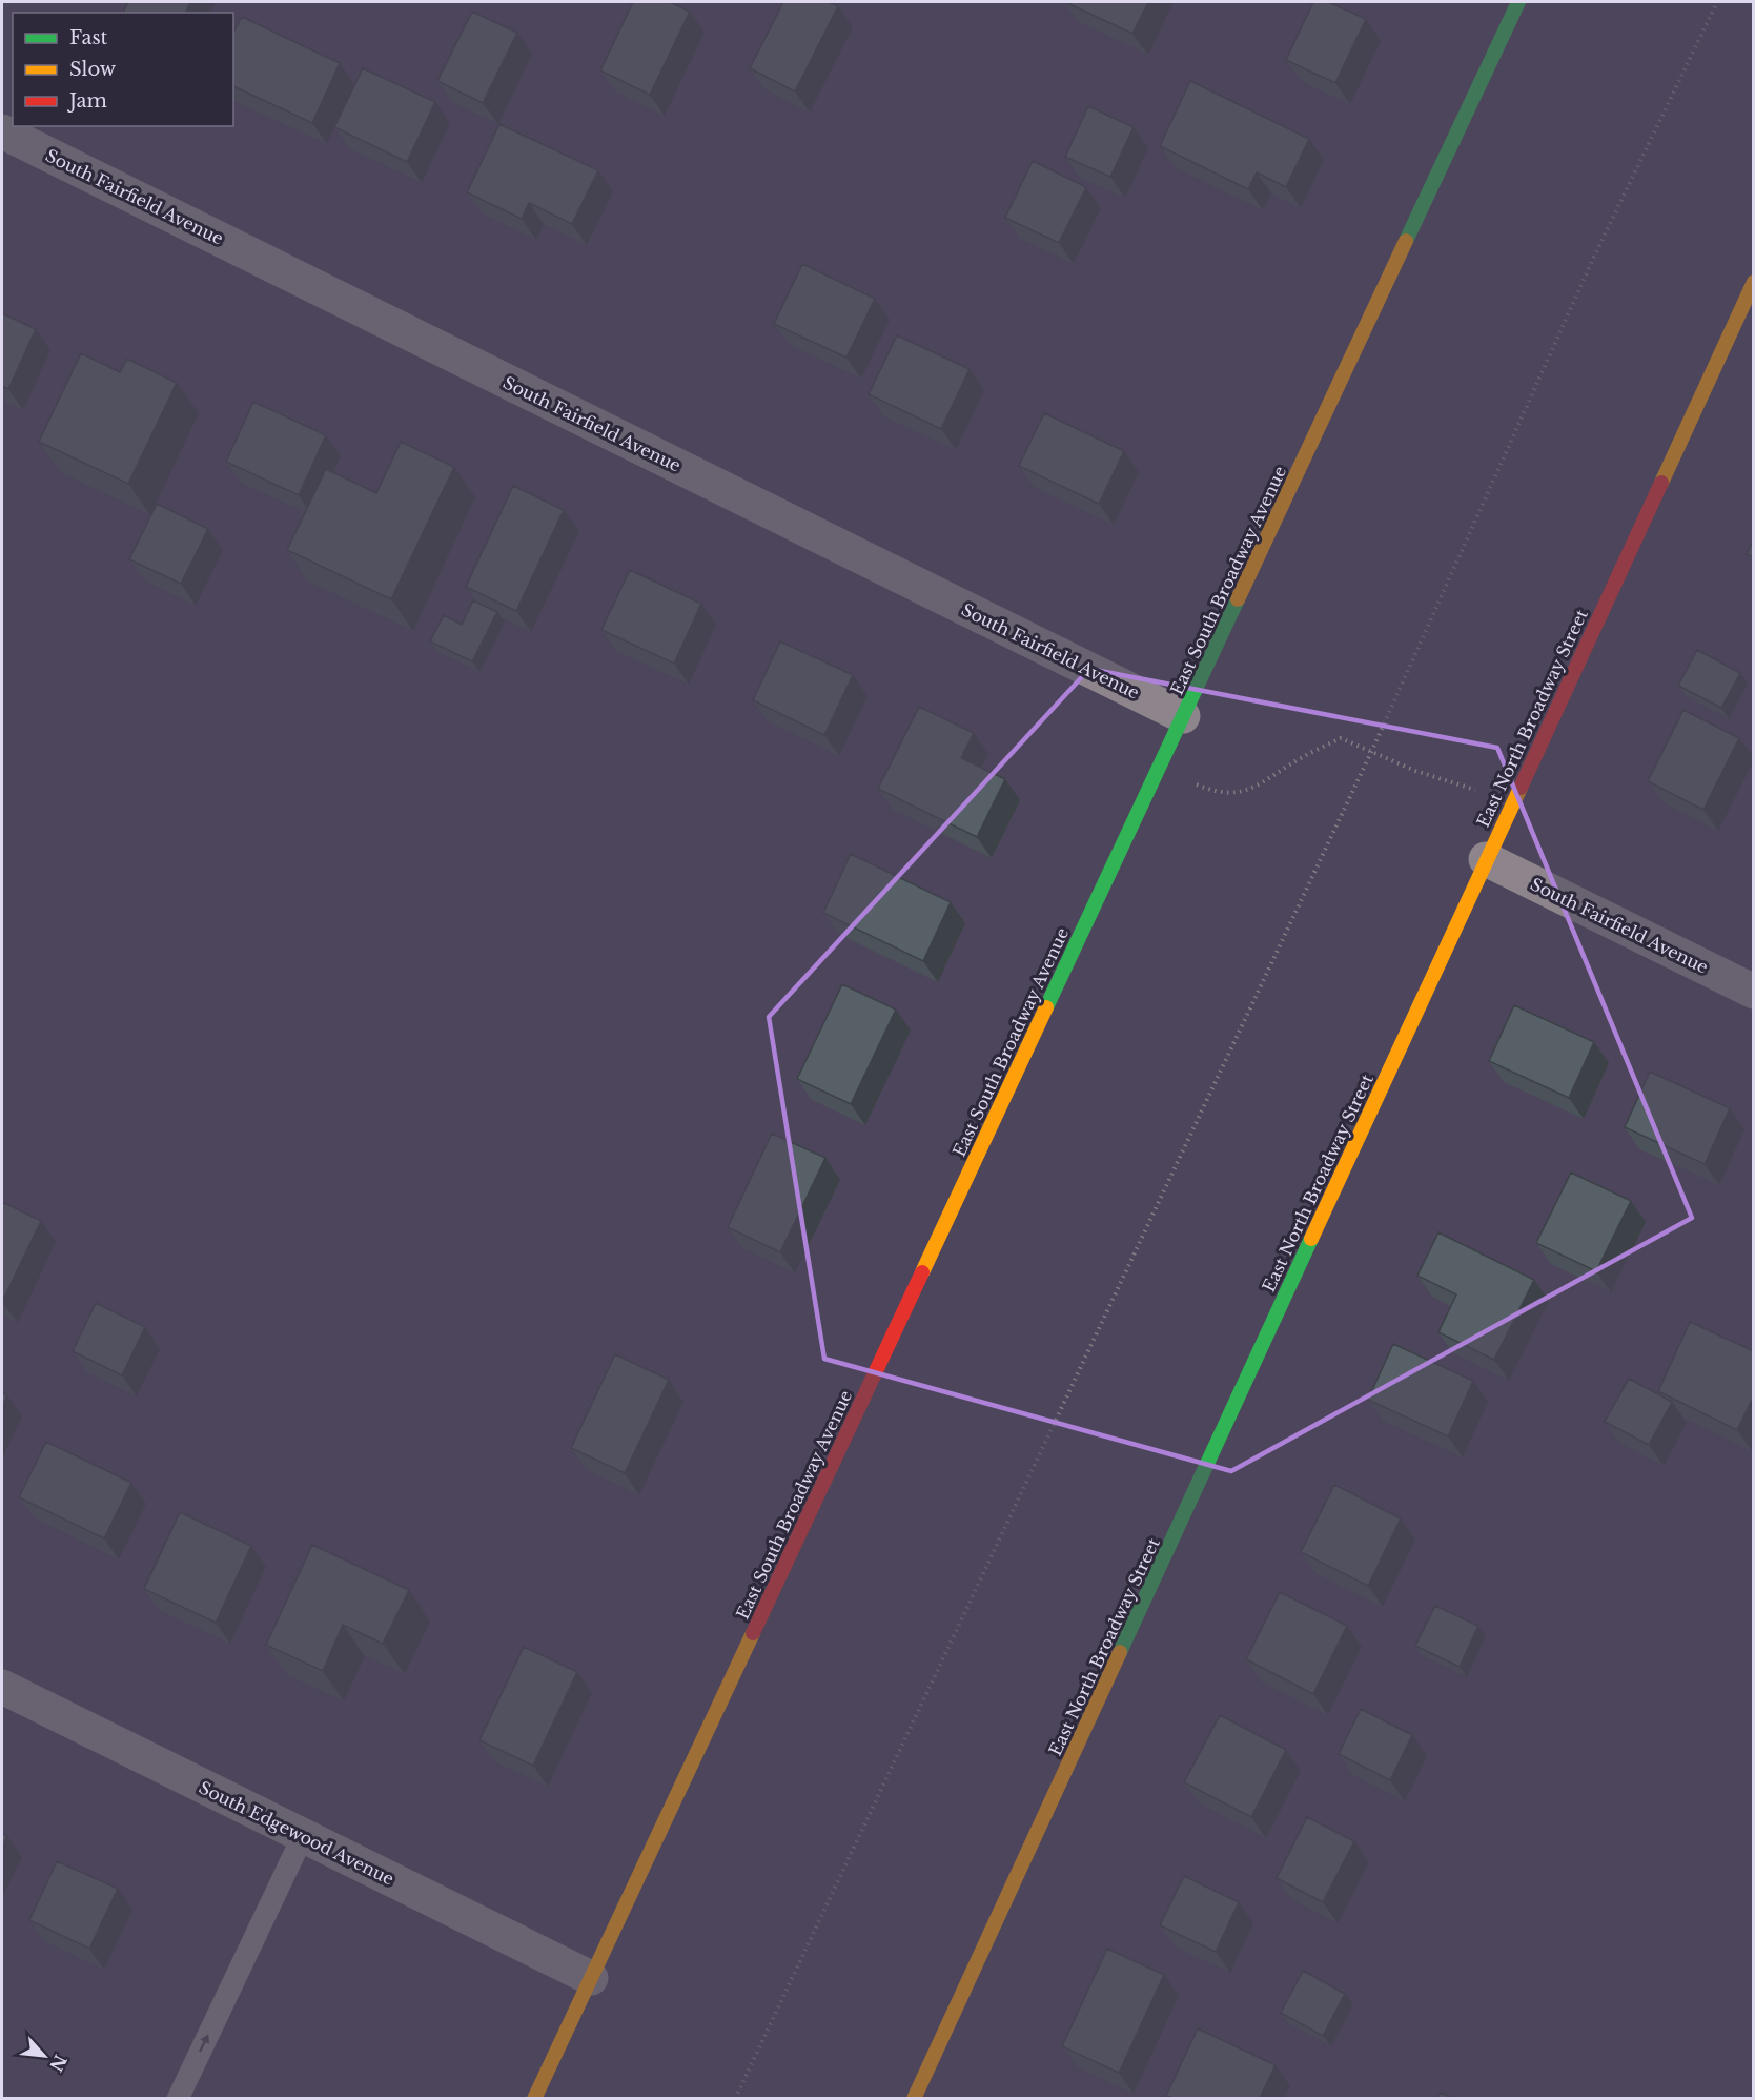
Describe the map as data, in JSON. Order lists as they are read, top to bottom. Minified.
{"streets":{"street":["South Fairfield Avenue","East South Broadway Avenue","East North Broadway Street","South Edgewood Avenue"]},"crossings":[["South Fairfield Avenue","East South Broadway Avenue"],["South Fairfield Avenue","East North Broadway Street"],["East South Broadway Avenue","South Edgewood Avenue"]],"legend":["Fast","Slow","Jam"],"north":"bottom right"}
